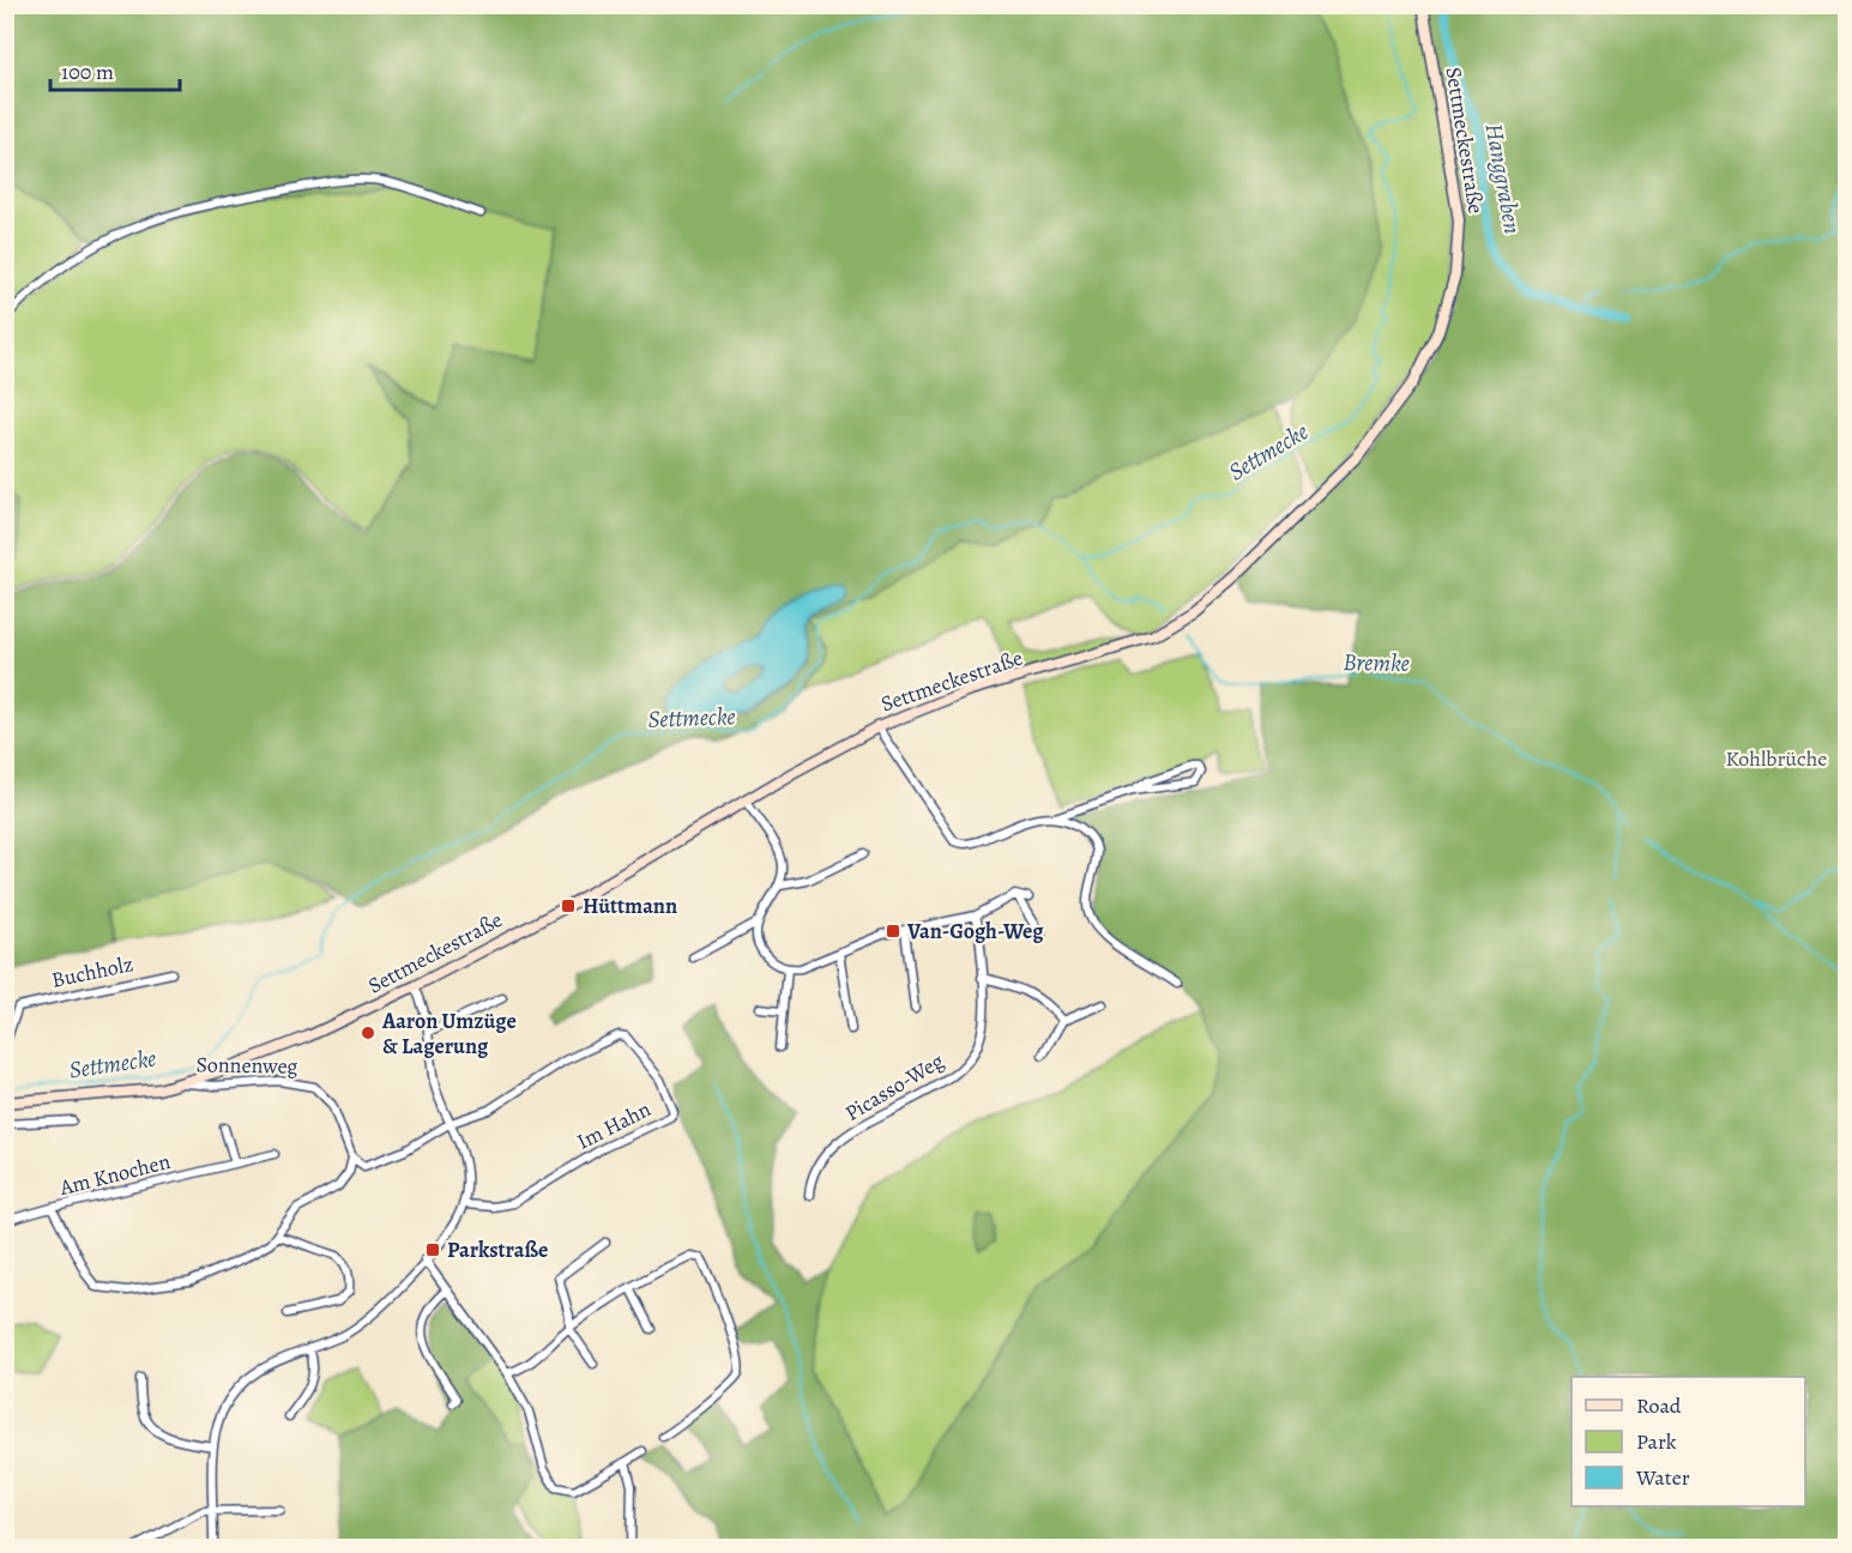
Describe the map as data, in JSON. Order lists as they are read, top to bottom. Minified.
{"streets":{"street":["Settmeckestraße","Buchholz","Sonnenweg","Picasso-Weg","Im Hahn","Am Knochen"]},"crossings":[["Settmeckestraße","Sonnenweg"]],"water":["Hanggraben","Settmecke","Bremke"],"parks":["Kohlbrüche"],"places":{"transit":["Hüttmann","Van-Gogh-Weg","Parkstraße"],"other":["Aaron Umzüge & Lagerung"]},"legend":["Road","Park","Water"],"scale_bar":"100 m"}
